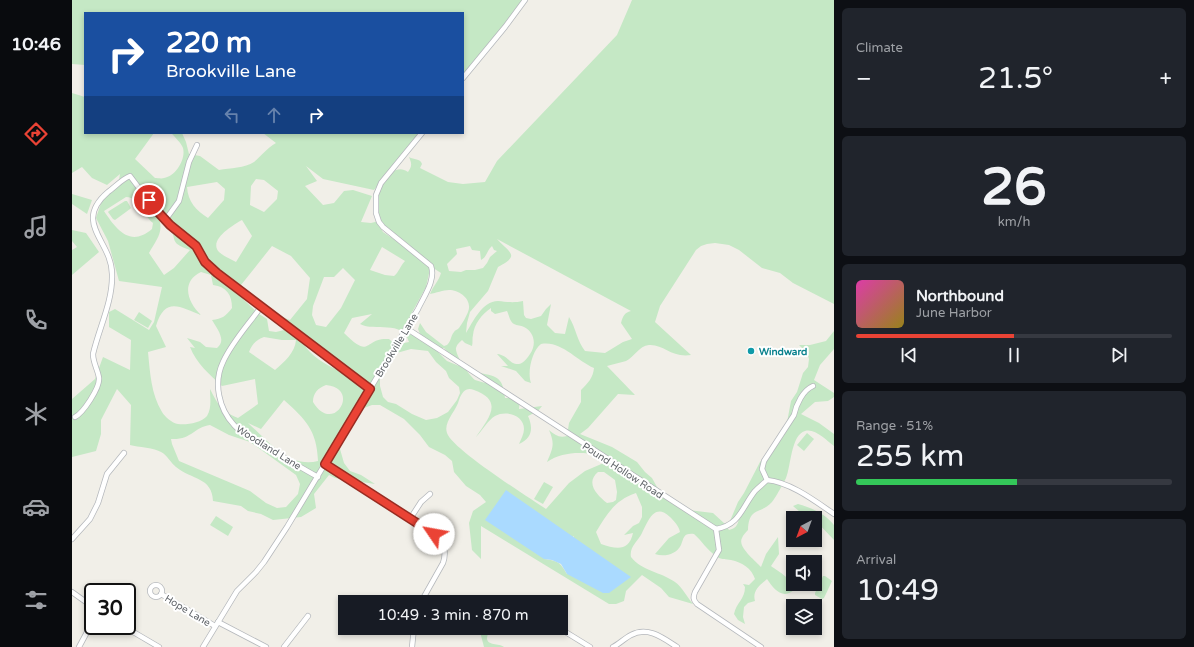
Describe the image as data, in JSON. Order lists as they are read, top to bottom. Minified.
{"streets":{"street":["Brookville Lane","Woodland Lane","Pound Hollow Road","Hope Lane"]},"crossings":[["Brookville Lane","Woodland Lane"],["Brookville Lane","Pound Hollow Road"],["Brookville Lane","Hope Lane"]],"places":["Windward"],"north":"bottom left","page":{"tabs":"10:46","tile":["Climate",["26","km/h"],["Range · 51%","255 km"],["Arrival","10:49"]],"turn":["220 m","Brookville Lane"],"heat":["−","21.5°","+"],"song":["Northbound","June Harbor"],"limit":"30","trip":"10:49 · 3 min · 870 m"}}
